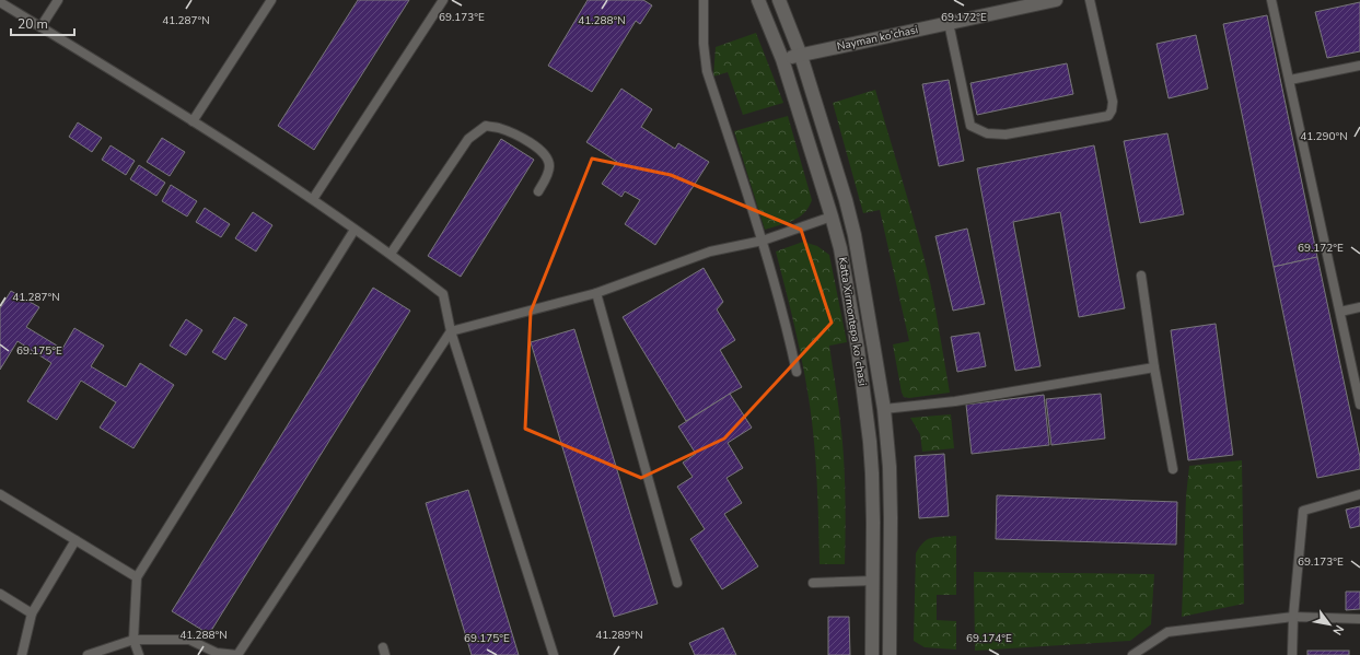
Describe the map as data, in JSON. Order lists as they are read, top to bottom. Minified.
{"streets":{"main road":["Nayman ko'chasi","Katta Xirmontepa koʻchasi"]},"crossings":[["Nayman ko'chasi","Katta Xirmontepa koʻchasi"]],"scale_bar":"20 m","north":"bottom right","coordinates":["69.173°E","69.172°E","41.287°N","41.288°N","41.290°N","69.175°E","41.289°N","69.174°E"]}
